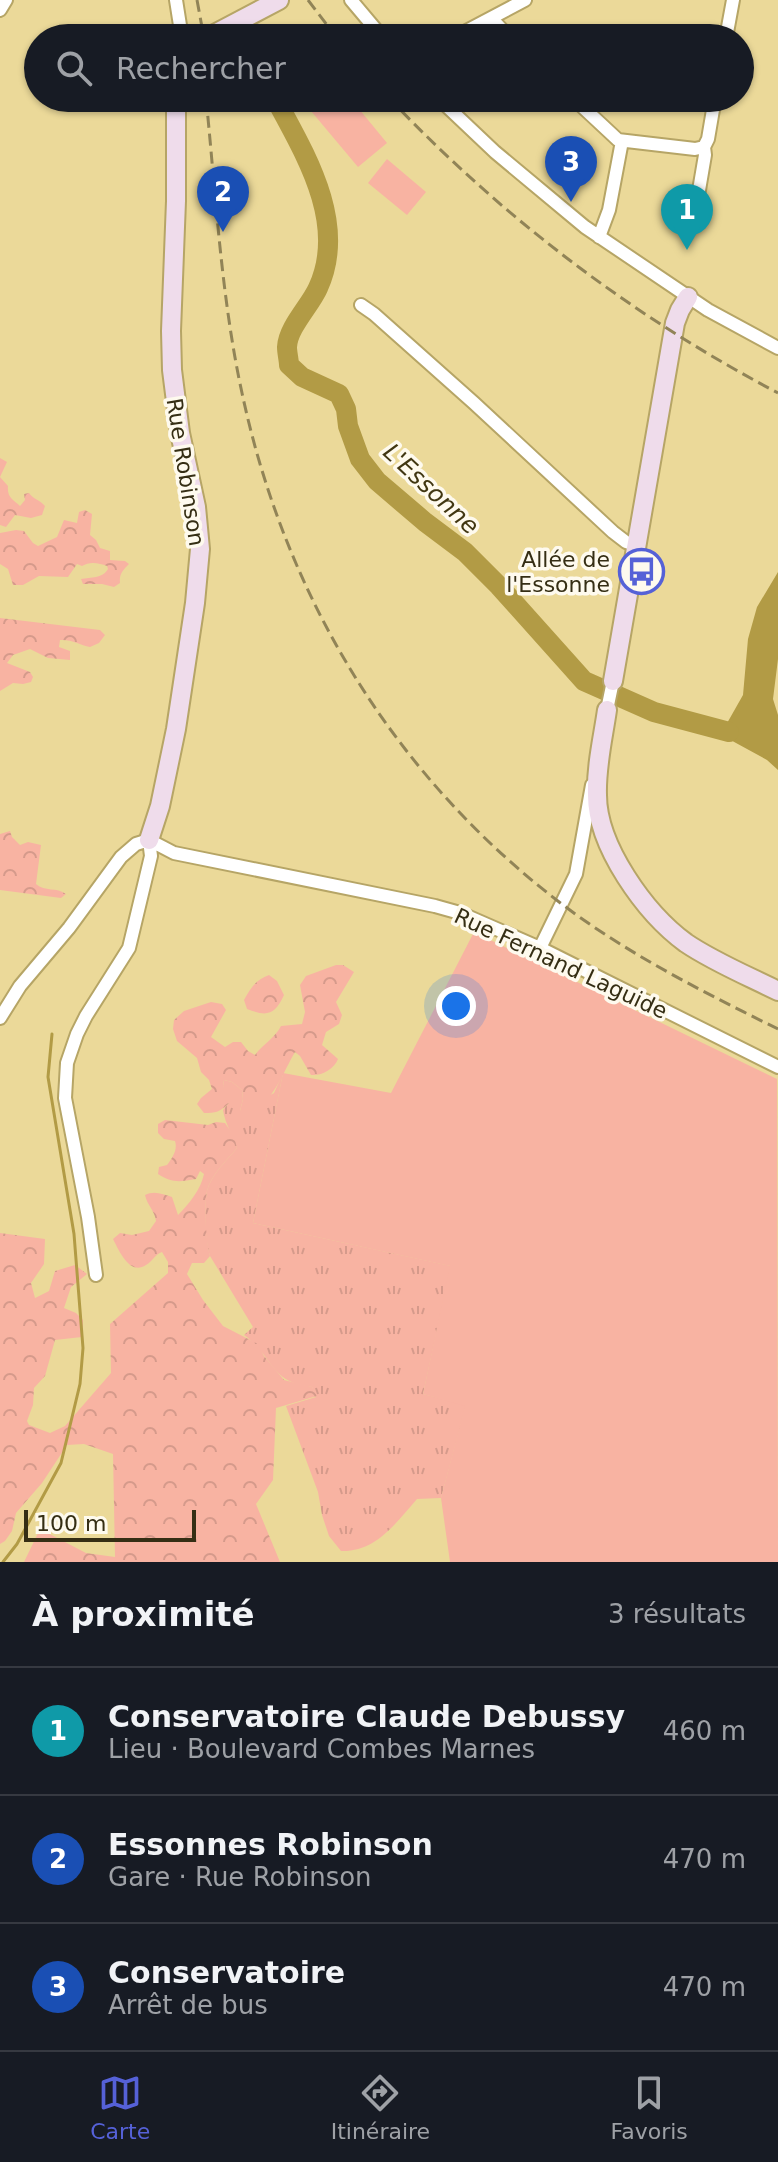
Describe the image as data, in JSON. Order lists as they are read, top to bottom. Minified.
{"streets":{"street":["Rue Robinson","Rue Fernand Laguide"]},"crossings":[["Rue Robinson","Rue Fernand Laguide"]],"water":["L'Essonne"],"places":{"bus stop":["Allée de l'Essonne"]},"scale_bar":"100 m","page":{"search":"Rechercher","pins":["3","2","1"],"scale":"100 m","heading":["À proximité","3 résultats"],"list":[{"mark":"1","name":"Conservatoire Claude Debussy","note":"Lieu · Boulevard Combes Marnes","value":"460 m"},{"mark":"2","name":"Essonnes Robinson","note":"Gare · Rue Robinson","value":"470 m"},{"mark":"3","name":"Conservatoire","note":"Arrêt de bus","value":"470 m"}],"nav":["Carte","Itinéraire","Favoris"]}}
